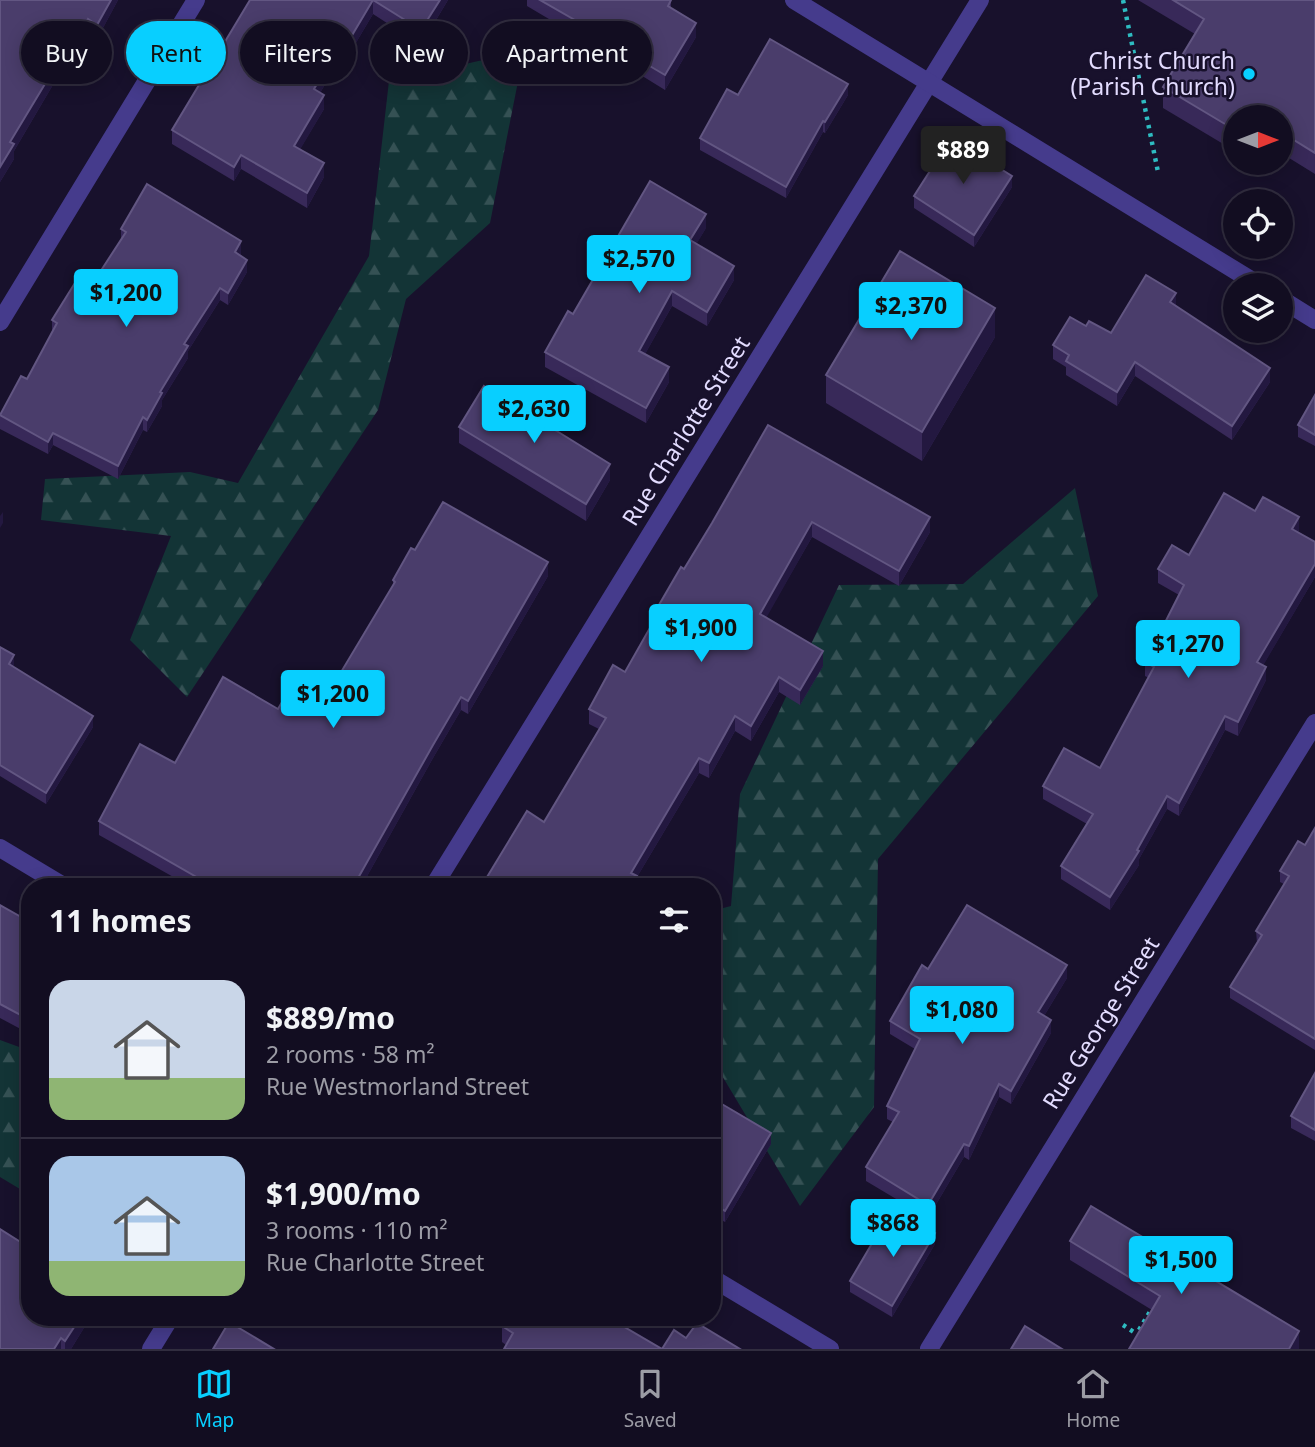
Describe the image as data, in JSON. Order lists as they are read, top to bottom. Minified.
{"streets":{"street":["Rue Charlotte Street","Rue George Street"]},"places":["Christ Church (Parish Church)"],"north":"right","page":{"chip":["Buy","Rent","Filters","New","Apartment"],"price":["$889","$2,570","$1,200","$2,370","$2,630","$1,900","$1,270","$1,200","$1,080","$868","$1,500"],"heading":"11 homes","list":[{"name":"$889/mo","note":"2 rooms · 58 m² · Rue Westmorland Street"},{"name":"$1,900/mo","note":"3 rooms · 110 m² · Rue Charlotte Street"}],"tabs":["Map","Saved","Home"]}}
